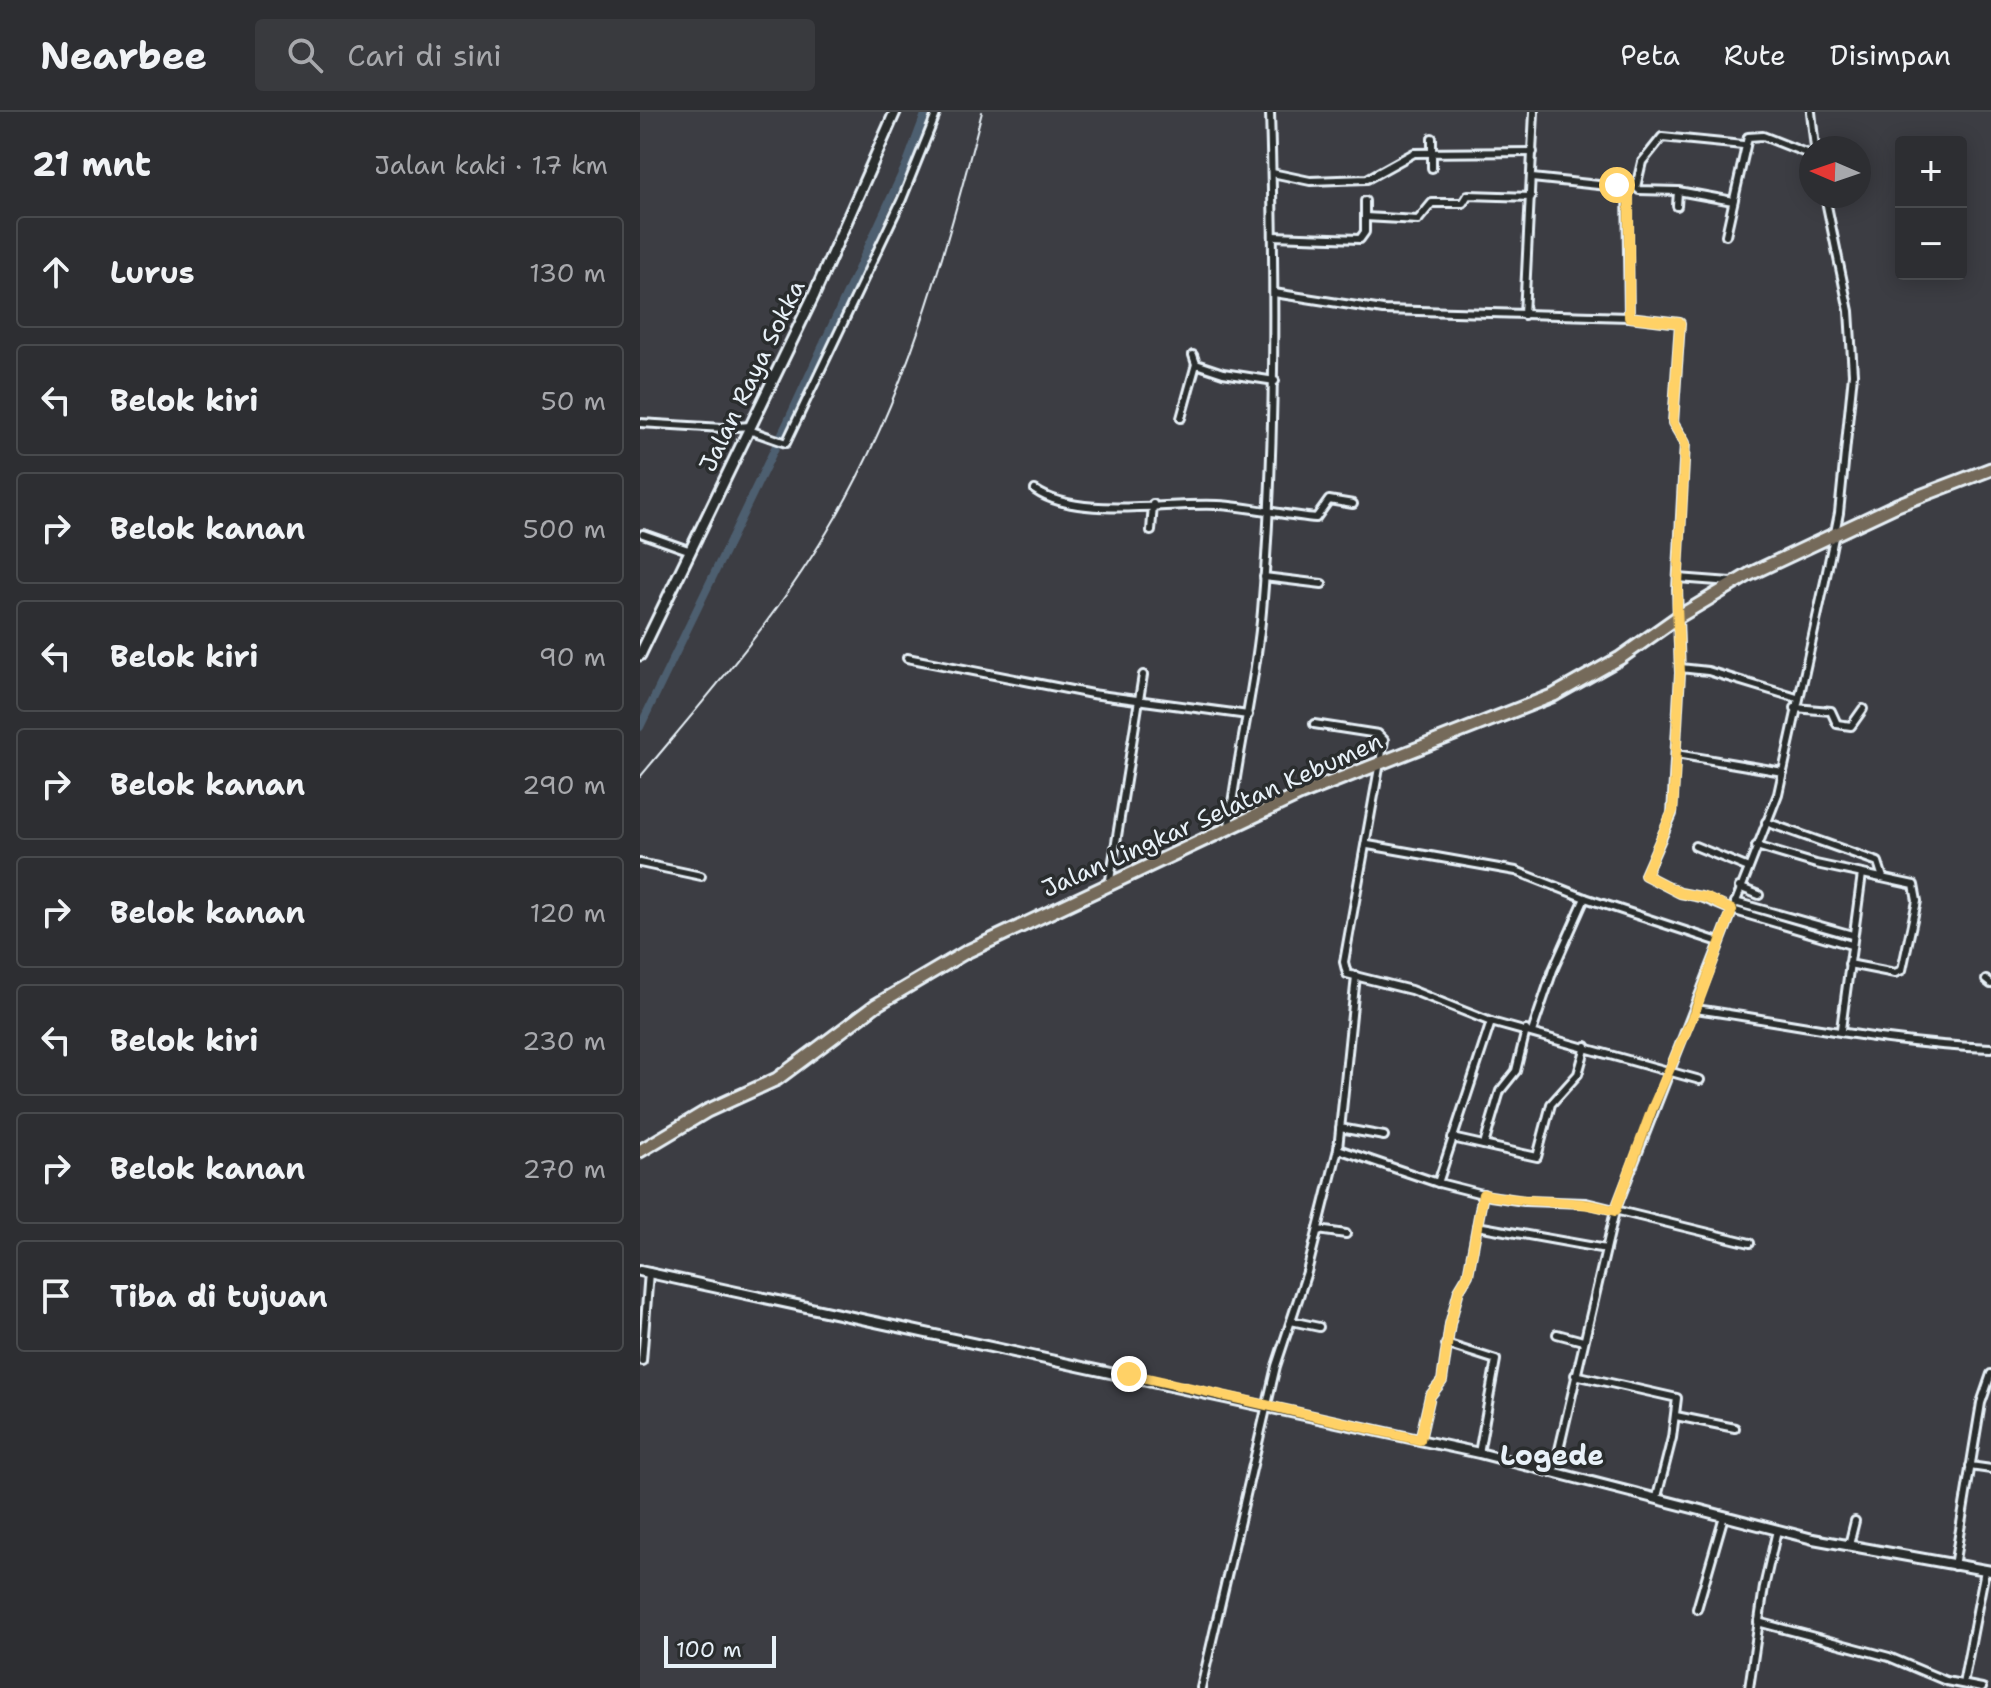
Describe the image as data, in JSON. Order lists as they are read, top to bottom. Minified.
{"streets":{"highway":["Jalan Lingkar Selatan Kebumen"],"main road":["Jalan Raya Sokka"]},"districts":["Logede"],"scale_bar":"100 m","north":"left","page":{"header":"Nearbee","search":"Cari di sini","nav":["Peta","Rute","Disimpan"],"heading":["21 mnt","Jalan kaki · 1.7 km"],"map_buttons":["+","−"],"list":[["Lurus","130 m"],["Belok kiri","50 m"],["Belok kanan","500 m"],["Belok kiri","90 m"],["Belok kanan","290 m"],["Belok kanan","120 m"],["Belok kiri","230 m"],["Belok kanan","270 m"],"Tiba di tujuan"],"scale":"100 m"}}
